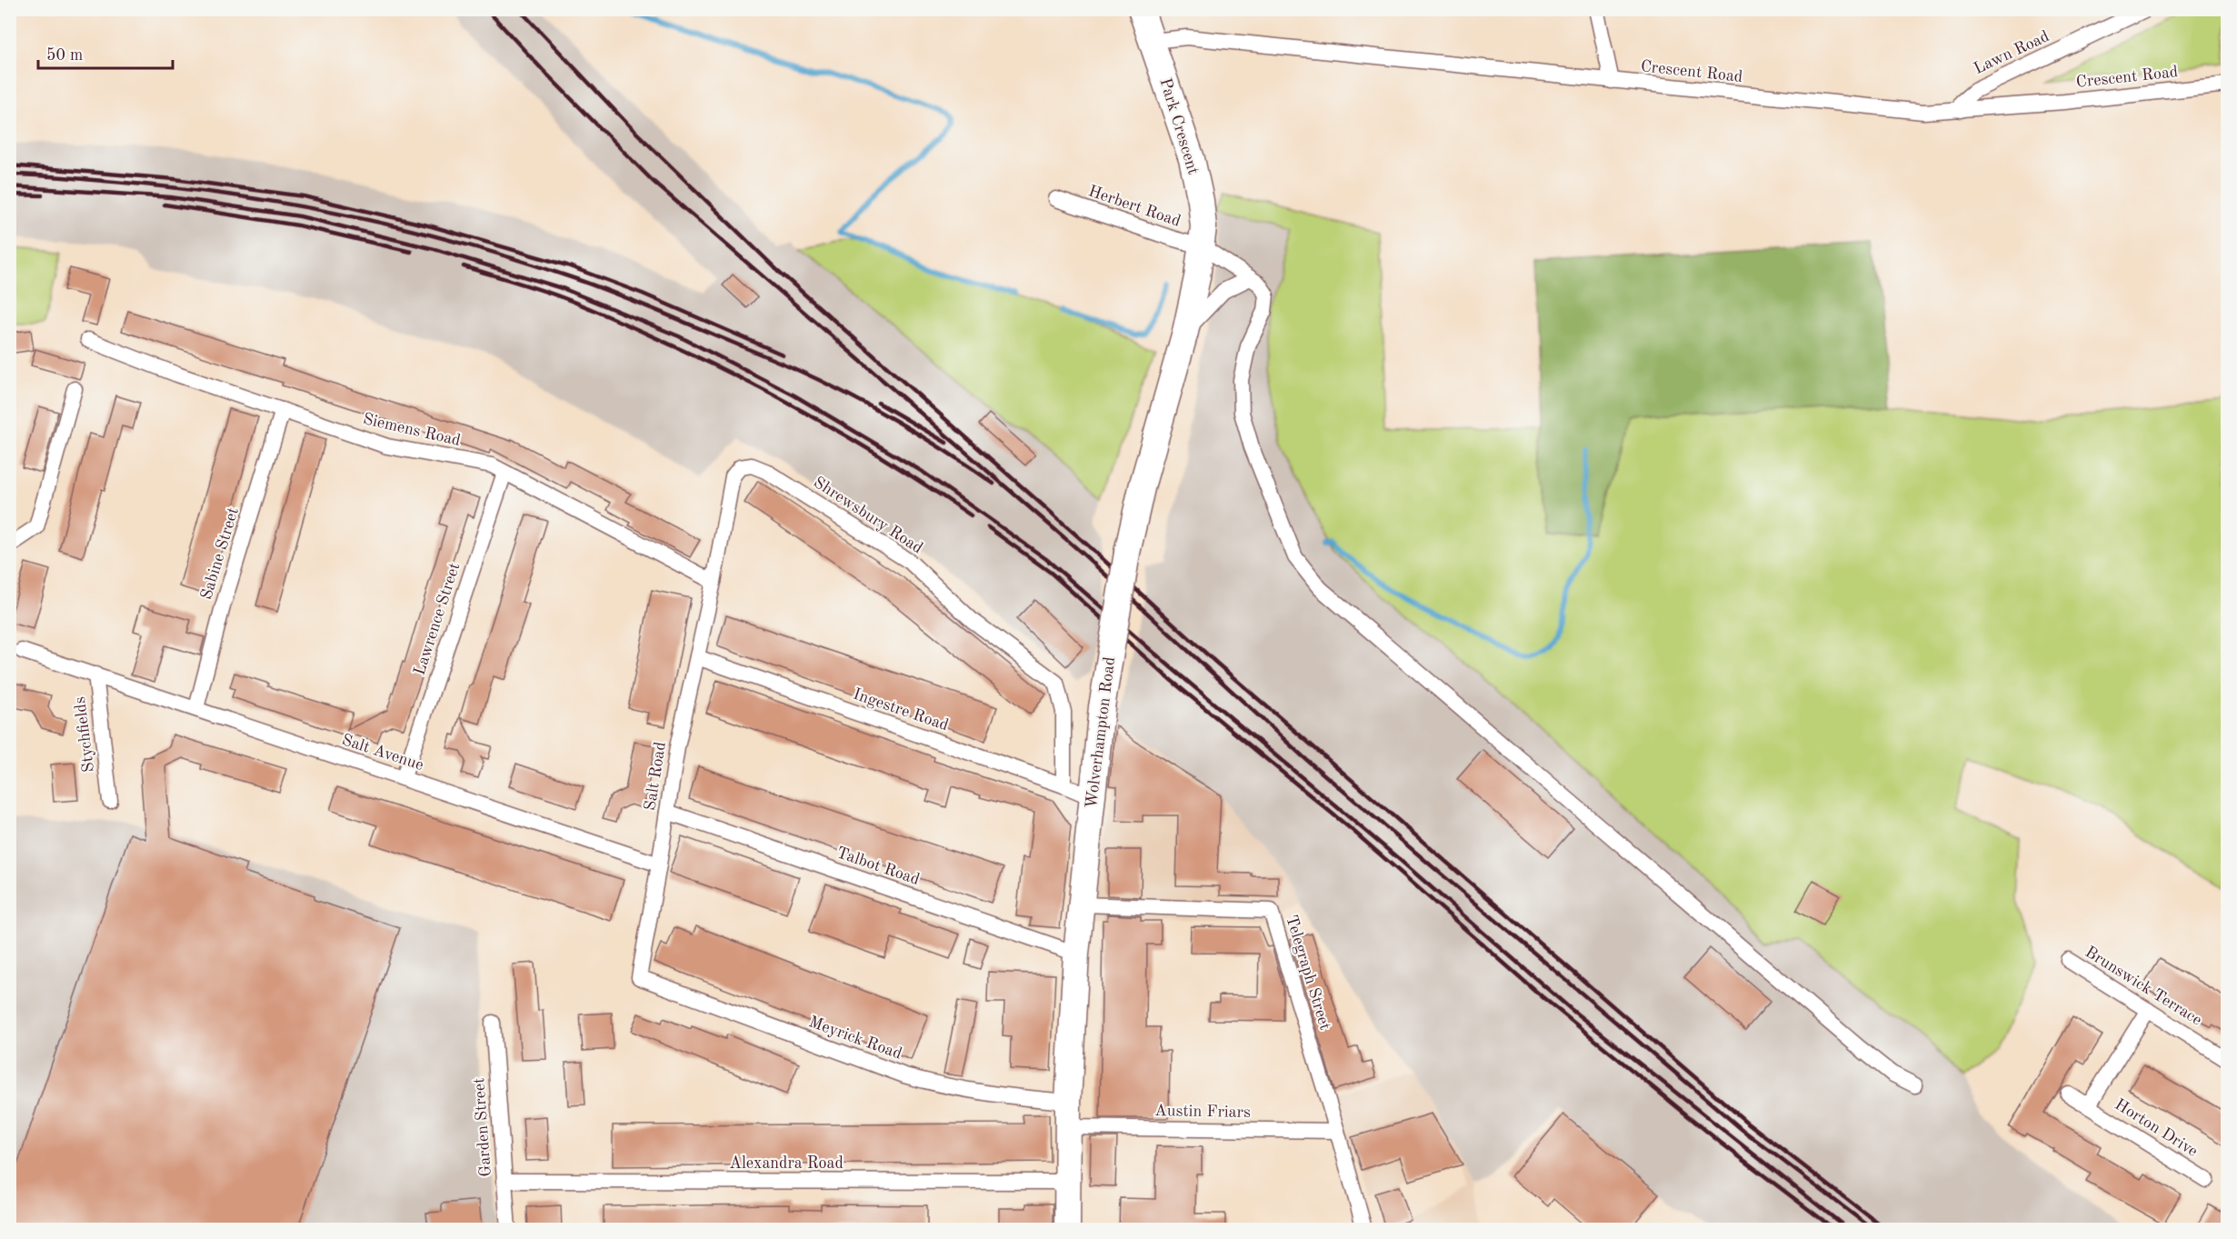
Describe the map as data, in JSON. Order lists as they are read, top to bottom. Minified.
{"streets":{"highway":["Park Crescent","Wolverhampton Road"],"street":["Lawn Road","Crescent Road","Herbert Road","Siemens Road","Shrewsbury Road","Sabine Street","Lawrence Street","Ingestre Road","Stychfields","Salt Avenue","Salt Road","Talbot Road","Telegraph Street","Brunswick Terrace","Meyrick Road","Austin Friars","Garden Street","Horton Drive","Alexandra Road"]},"crossings":[["Lawn Road","Crescent Road"],["Crescent Road","Park Crescent"],["Park Crescent","Herbert Road"],["Park Crescent","Wolverhampton Road"],["Herbert Road","Wolverhampton Road"],["Siemens Road","Shrewsbury Road"],["Siemens Road","Sabine Street"],["Siemens Road","Lawrence Street"],["Siemens Road","Salt Road"],["Shrewsbury Road","Ingestre Road"],["Shrewsbury Road","Salt Road"],["Sabine Street","Salt Avenue"],["Lawrence Street","Salt Avenue"],["Ingestre Road","Wolverhampton Road"],["Ingestre Road","Salt Road"],["Wolverhampton Road","Talbot Road"],["Wolverhampton Road","Telegraph Street"],["Wolverhampton Road","Meyrick Road"],["Wolverhampton Road","Austin Friars"],["Wolverhampton Road","Alexandra Road"],["Stychfields","Salt Avenue"],["Salt Avenue","Salt Road"],["Salt Road","Talbot Road"],["Salt Road","Meyrick Road"],["Telegraph Street","Austin Friars"],["Brunswick Terrace","Horton Drive"],["Garden Street","Alexandra Road"]],"scale_bar":"50 m"}
